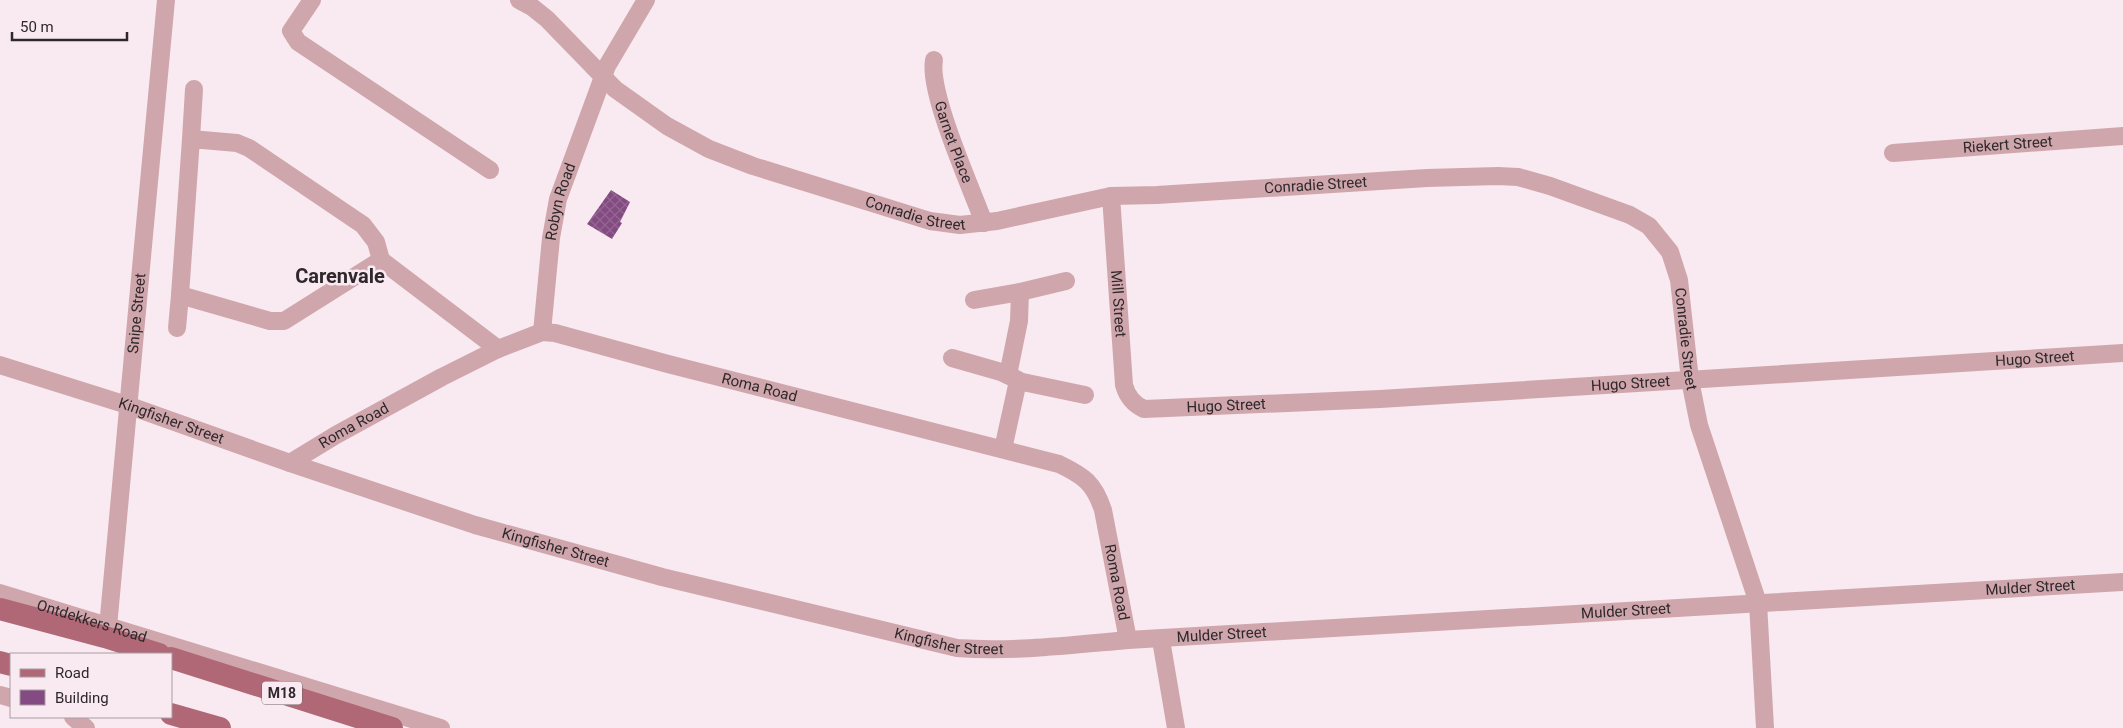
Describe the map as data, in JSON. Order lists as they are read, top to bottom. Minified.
{"streets":{"main road":["Ontdekkers Road","M18"],"street":["Garnet Place","Riekert Street","Conradie Street","Robyn Road","Mill Street","Snipe Street","Hugo Street","Roma Road","Kingfisher Street","Mulder Street"]},"crossings":[["Garnet Place","Conradie Street"],["Conradie Street","Robyn Road"],["Conradie Street","Mill Street"],["Conradie Street","Hugo Street"],["Conradie Street","Mulder Street"],["Robyn Road","Roma Road"],["Mill Street","Hugo Street"],["Snipe Street","Kingfisher Street"],["Snipe Street","Ontdekkers Road"],["Roma Road","Kingfisher Street"],["Roma Road","Mulder Street"],["Kingfisher Street","Mulder Street"]],"districts":["Carenvale"],"legend":["Road","Building"],"scale_bar":"50 m"}
